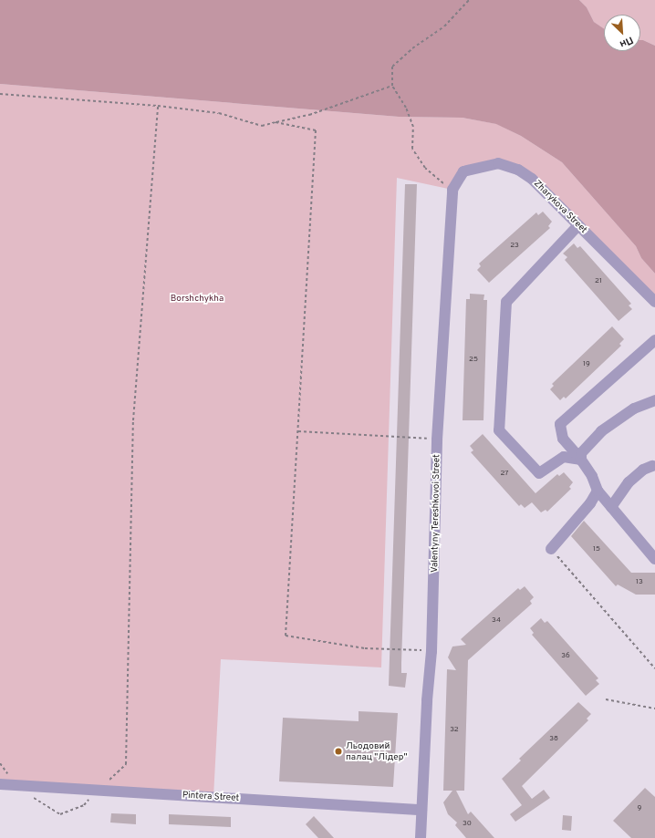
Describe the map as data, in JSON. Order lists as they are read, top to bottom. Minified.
{"streets":{"street":["Zharykova Street","Valentyny Tereshkovoi Street","Pintera Street"]},"crossings":[["Zharykova Street","Valentyny Tereshkovoi Street"],["Valentyny Tereshkovoi Street","Pintera Street"]],"parks":["Borshchykha"],"places":["Льодовий палац \"Лідер\""],"house_numbers":["23","21","25","19","27","15","13","34","36","32","38","9","30"],"north":"bottom right"}
